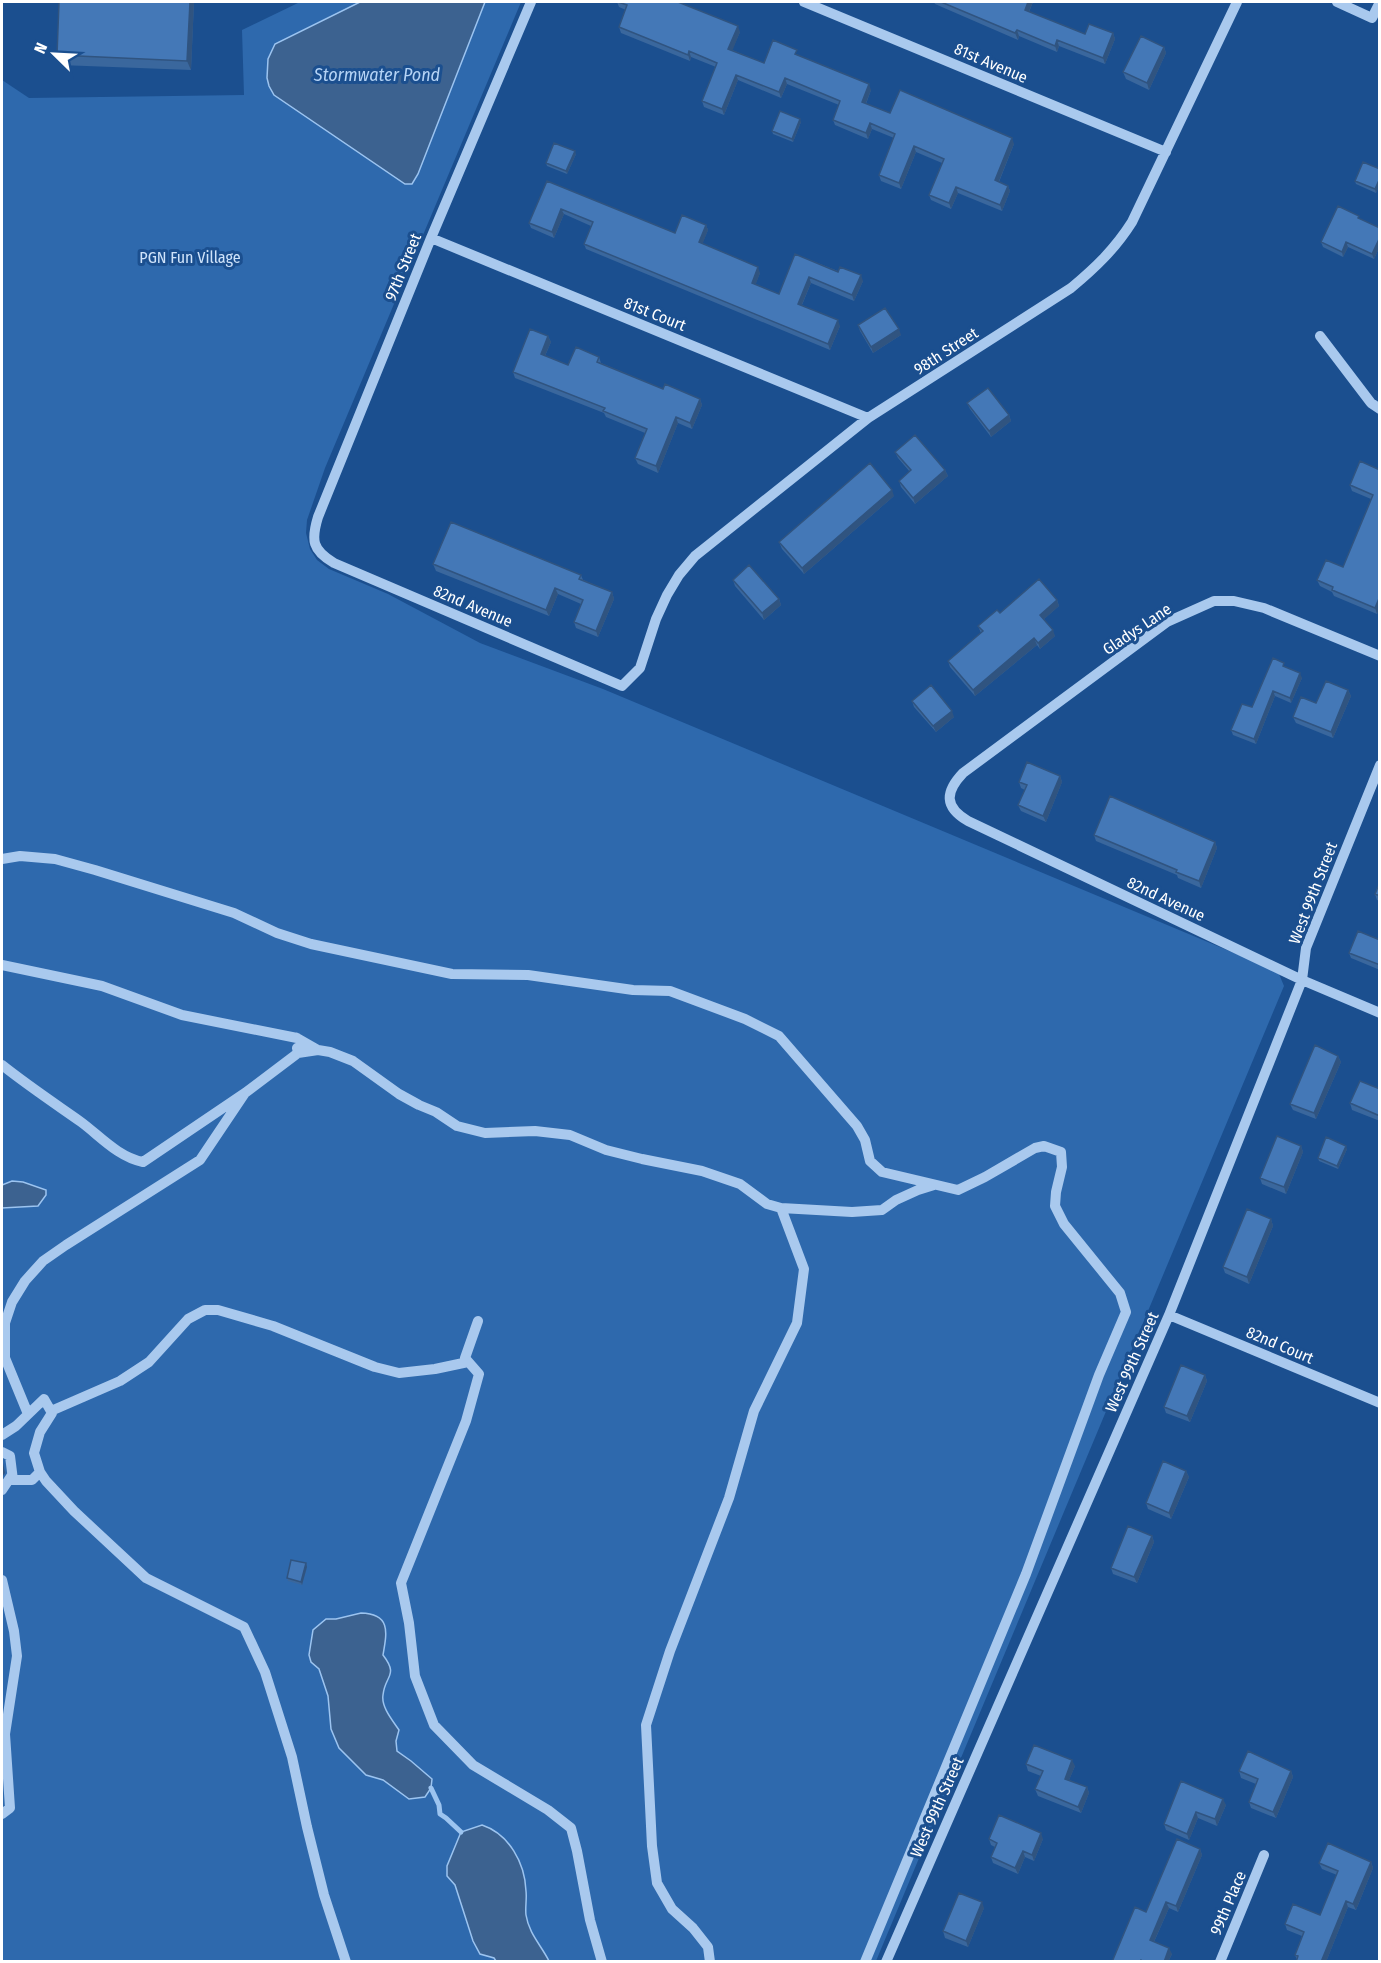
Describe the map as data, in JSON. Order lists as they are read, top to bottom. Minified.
{"streets":{"street":["81st Avenue","97th Street","81st Court","98th Street","82nd Avenue","Gladys Lane","West 99th Street","82nd Court","99th Place"]},"crossings":[["81st Avenue","98th Street"],["97th Street","81st Court"],["97th Street","82nd Avenue"],["81st Court","98th Street"],["98th Street","82nd Avenue"],["82nd Avenue","Gladys Lane"],["82nd Avenue","West 99th Street"],["West 99th Street","82nd Court"]],"water":["Stormwater Pond"],"parks":["PGN Fun Village"],"north":"top left"}
